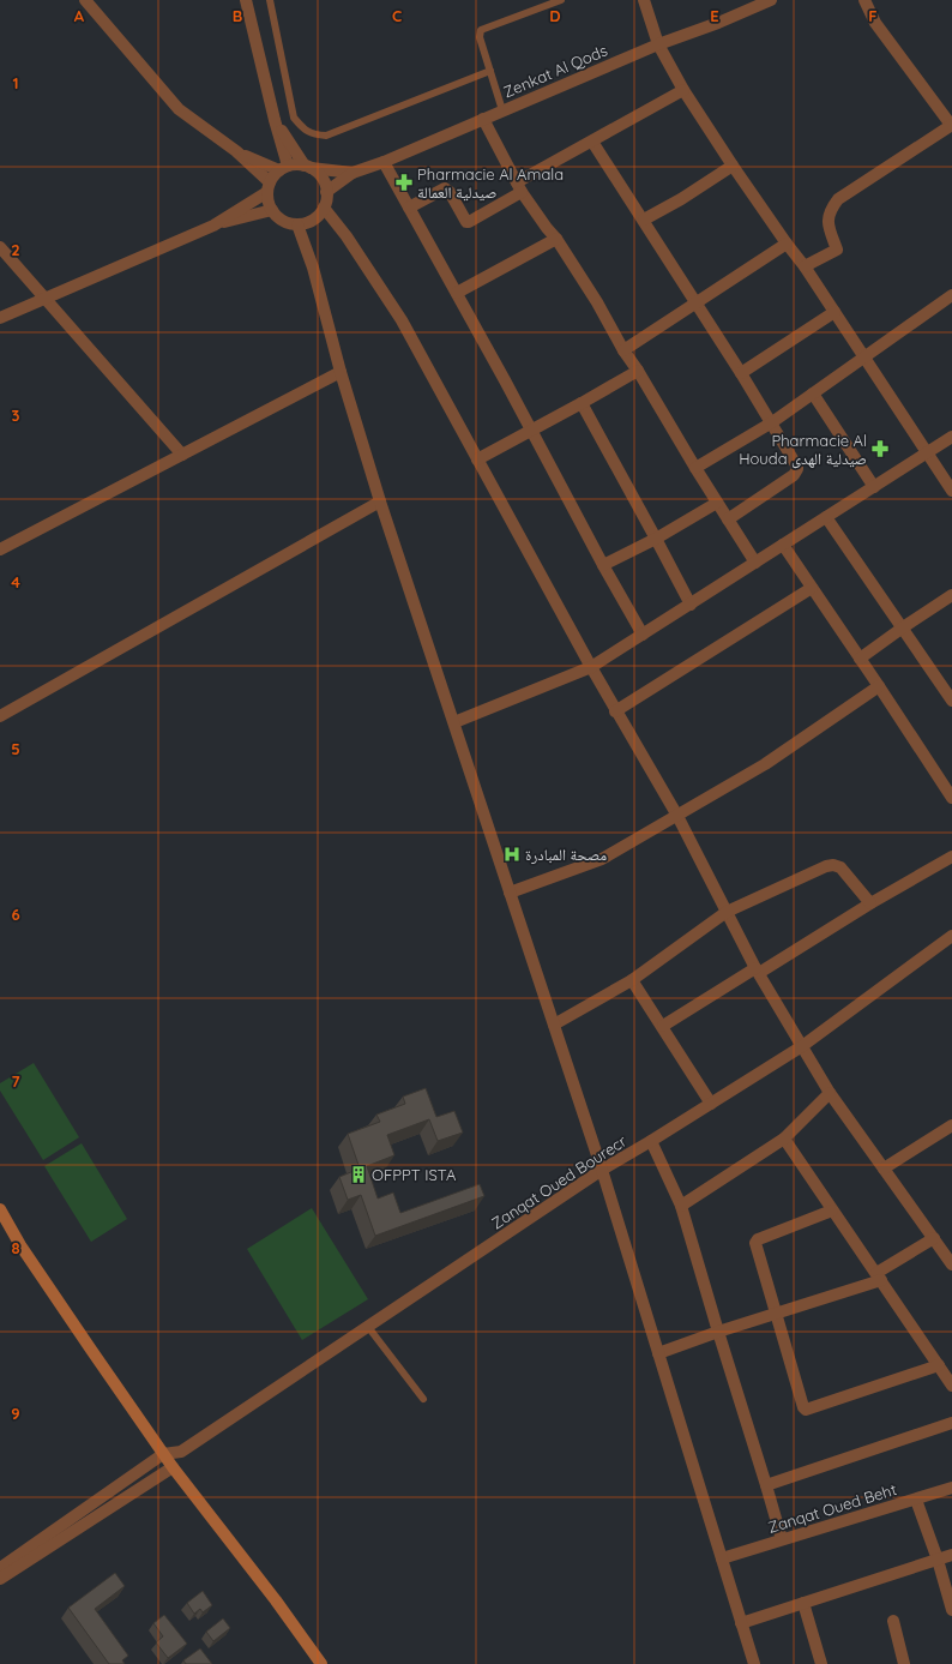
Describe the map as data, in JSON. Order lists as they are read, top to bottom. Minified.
{"streets":{"street":["Zenkat Al Qods","Zanqat Oued Bourecr","Zanqat Oued Beht"]},"places":{"pharmacy":["Pharmacie Al Amala صيدلية العمالة","Pharmacie Al Houda صيدلية الهدى"],"hospital":["مصحة المبادرة"],"building":["OFPPT ISTA"]},"grid":{"columns":["A","B","C","D","E","F"],"rows":["1","2","3","4","5","6","7","8","9"]}}
